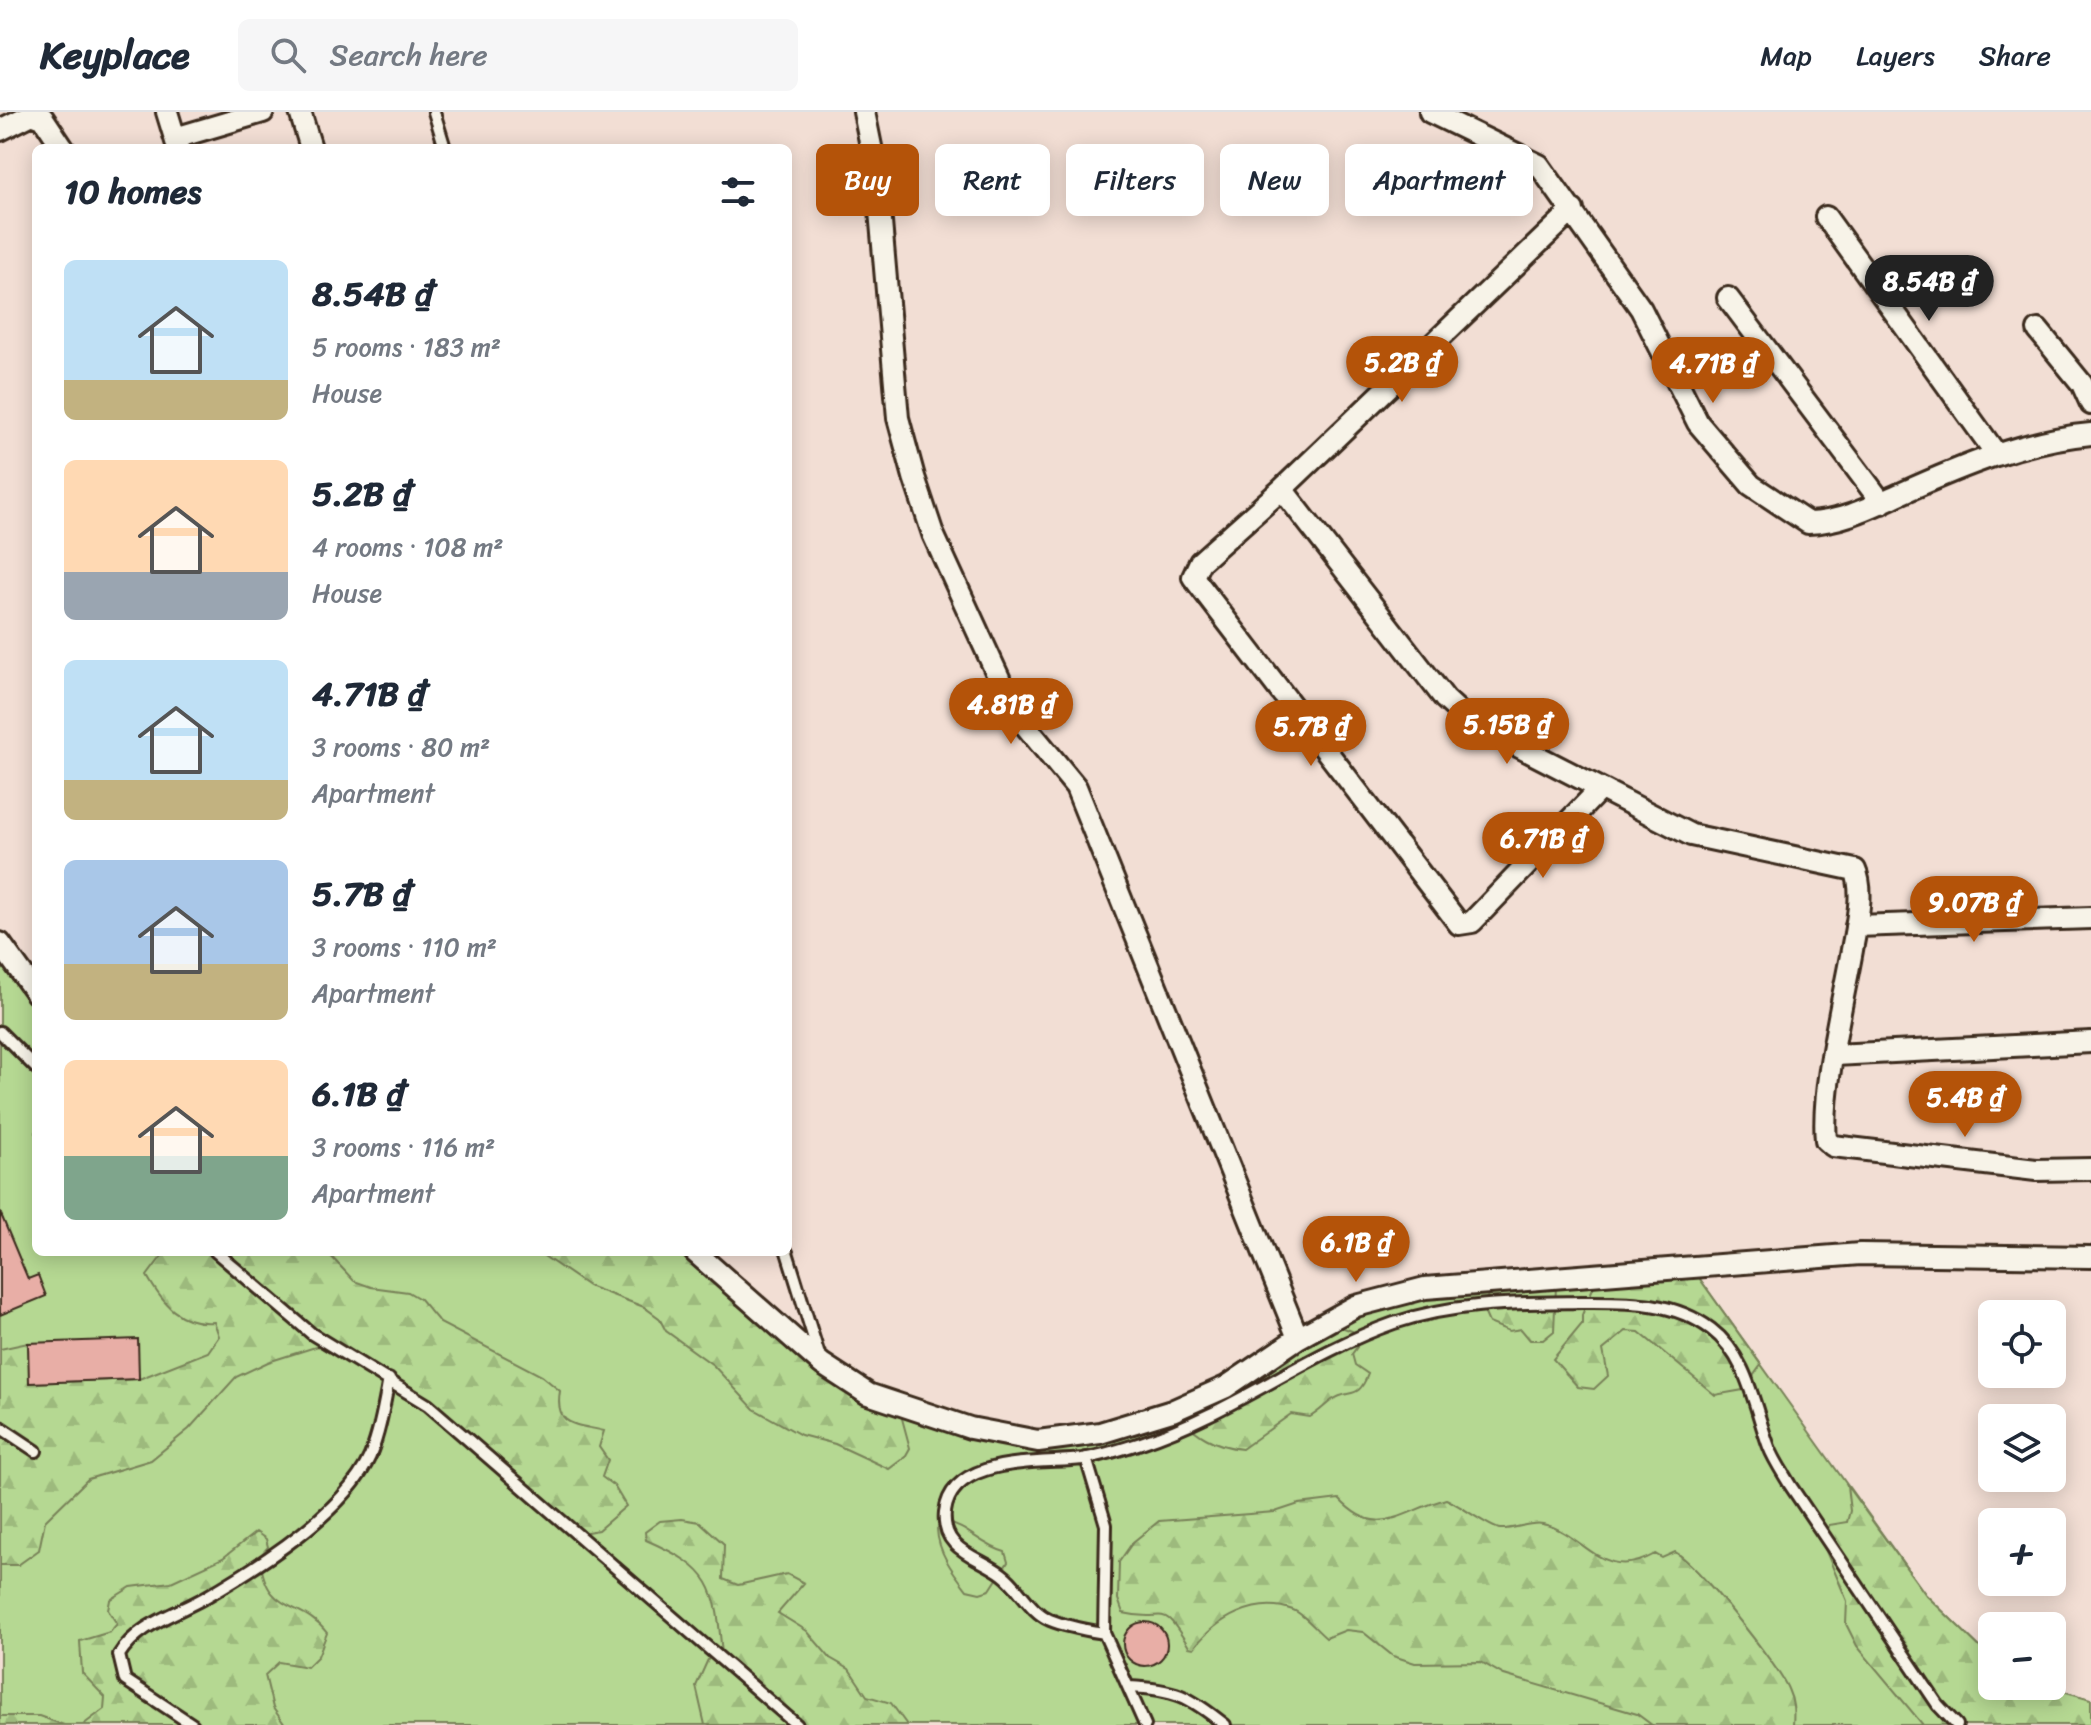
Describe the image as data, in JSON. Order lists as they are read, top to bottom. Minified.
{"page":{"header":"Keyplace","search":"Search here","nav":["Map","Layers","Share"],"chip":["Buy","Rent","Filters","New","Apartment"],"heading":"10 homes","list":[{"name":"8.54B ₫","note":"5 rooms · 183 m² · House"},{"name":"5.2B ₫","note":"4 rooms · 108 m² · House"},{"name":"4.71B ₫","note":"3 rooms · 80 m² · Apartment"},{"name":"5.7B ₫","note":"3 rooms · 110 m² · Apartment"},{"name":"6.1B ₫","note":"3 rooms · 116 m² · Apartment"}],"price":["8.54B ₫","5.2B ₫","4.71B ₫","4.81B ₫","5.15B ₫","5.7B ₫","6.71B ₫","9.07B ₫","5.4B ₫","6.1B ₫"],"map_buttons":["+","−"]}}
